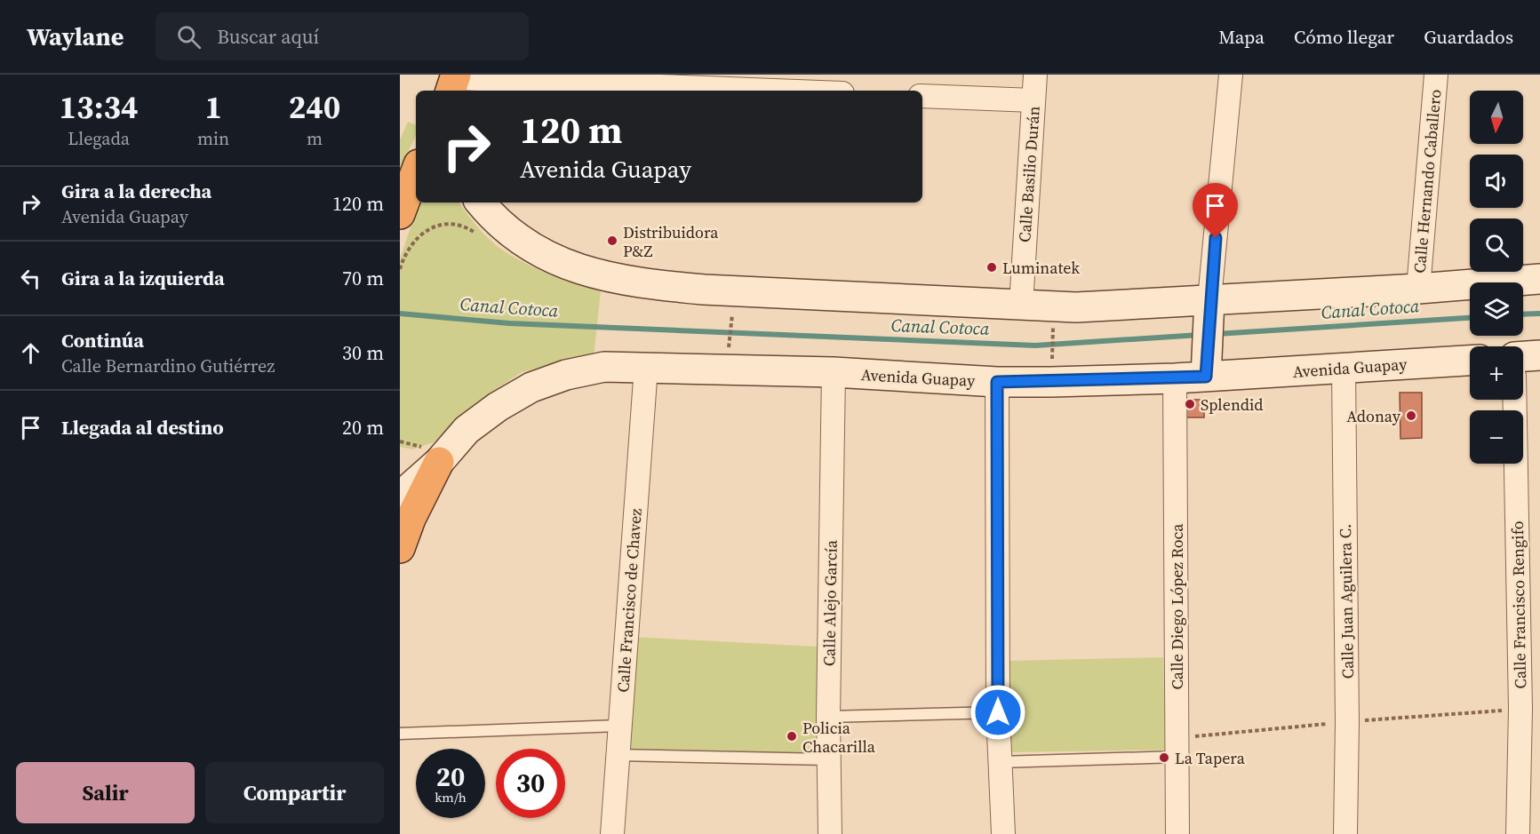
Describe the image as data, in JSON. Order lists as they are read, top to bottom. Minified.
{"streets":{"main road":["Avenida Guapay"],"street":["Calle Basilio Durán","Calle Hernando Caballero","Calle Francisco de Chavez","Calle Juan Aguilera C.","Calle Alejo García","Calle Francisco Rengifo","Calle Diego López Roca"]},"crossings":[["Avenida Guapay","Calle Francisco de Chavez"],["Avenida Guapay","Calle Juan Aguilera C."],["Avenida Guapay","Calle Alejo García"],["Avenida Guapay","Calle Diego López Roca"]],"water":["Canal Cotoca"],"places":["Distribuidora P&Z","Luminatek","Splendid","Adonay","Policia Chacarilla","La Tapera"],"north":"bottom","page":{"header":"Waylane","search":"Buscar aquí","nav":["Mapa","Cómo llegar","Guardados"],"eta":["13:34","Llegada","1","min","240","m"],"map_buttons":["+","−"],"turn":["120 m","Avenida Guapay"],"list":[{"name":"Gira a la derecha","note":"Avenida Guapay","value":"120 m"},{"name":"Gira a la izquierda","value":"70 m"},{"name":"Continúa","note":"Calle Bernardino Gutiérrez","value":"30 m"},{"name":"Llegada al destino","value":"20 m"}],"speed":"20 km/h","limit":"30","buttons":["Salir","Compartir"]}}
